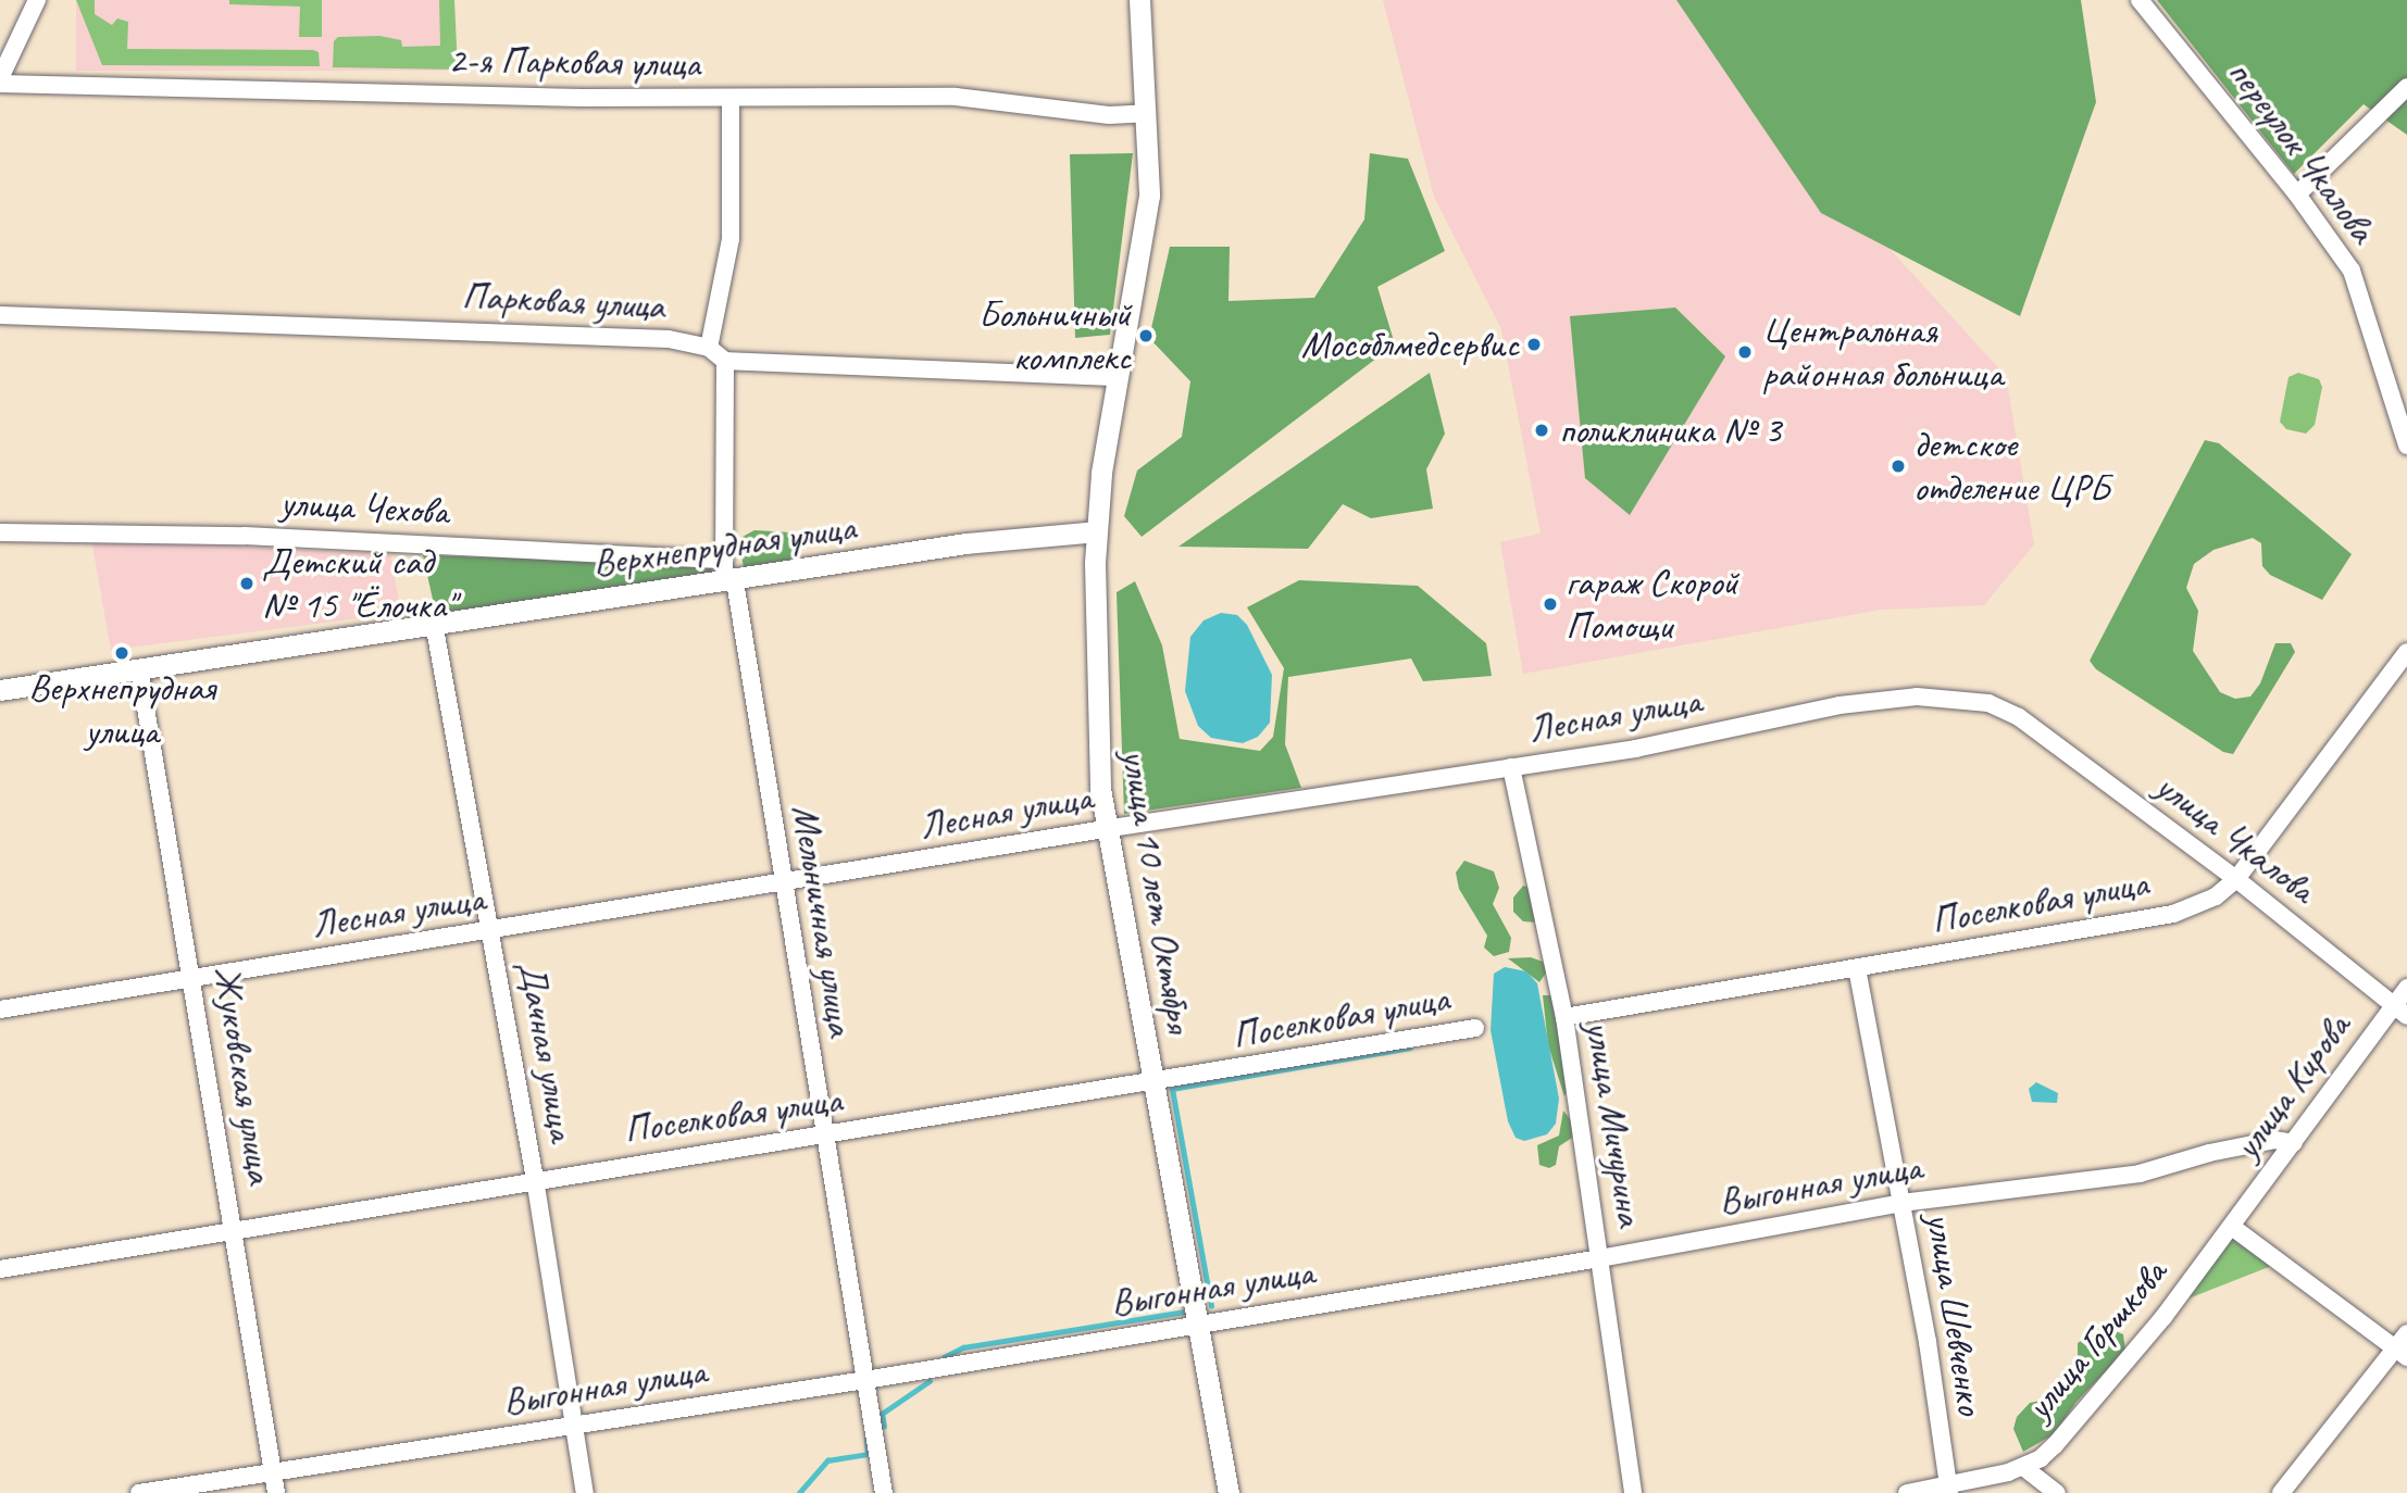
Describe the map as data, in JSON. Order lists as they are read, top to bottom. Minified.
{"streets":{"street":["2-я Парковая улица","переулок Чкалова","Парковая улица","улица Чехова","Верхнепрудная улица","Лесная улица","улица Чкалова","улица 10 лет Октября","Поселковая улица","Мельничная улица","Дачная улица","Жуковская улица","улица Кирова","улица Мичурина","Выгонная улица","улица Шевченко","улица Горшкова"]},"crossings":[["2-я Парковая улица","улица 10 лет Октября"],["Парковая улица","Мельничная улица"],["улица Чехова","Мельничная улица"],["Верхнепрудная улица","улица 10 лет Октября"],["Верхнепрудная улица","Мельничная улица"],["Верхнепрудная улица","Дачная улица"],["Верхнепрудная улица","Жуковская улица"],["Лесная улица","улица Чкалова"],["Лесная улица","улица 10 лет Октября"],["Лесная улица","Мельничная улица"],["Лесная улица","Дачная улица"],["Лесная улица","Жуковская улица"],["Лесная улица","улица Мичурина"],["улица Чкалова","Поселковая улица"],["улица Чкалова","улица Кирова"],["улица 10 лет Октября","Поселковая улица"],["улица 10 лет Октября","Выгонная улица"],["Поселковая улица","Мельничная улица"],["Поселковая улица","Дачная улица"],["Поселковая улица","Жуковская улица"],["Поселковая улица","улица Мичурина"],["Поселковая улица","улица Шевченко"],["Мельничная улица","Выгонная улица"],["Дачная улица","Выгонная улица"],["Жуковская улица","Выгонная улица"],["улица Кирова","Выгонная улица"],["улица Кирова","улица Горшкова"],["улица Мичурина","Выгонная улица"],["Выгонная улица","улица Шевченко"],["улица Шевченко","улица Горшкова"]],"places":["Больничный комплекс","Мособлмедсервис","Центральная районная больница","поликлиника № 3","детское отделение ЦРБ","Детский сад № 15 \"Ёлочка\"","гараж Скорой Помощи","Верхнепрудная улица"]}
